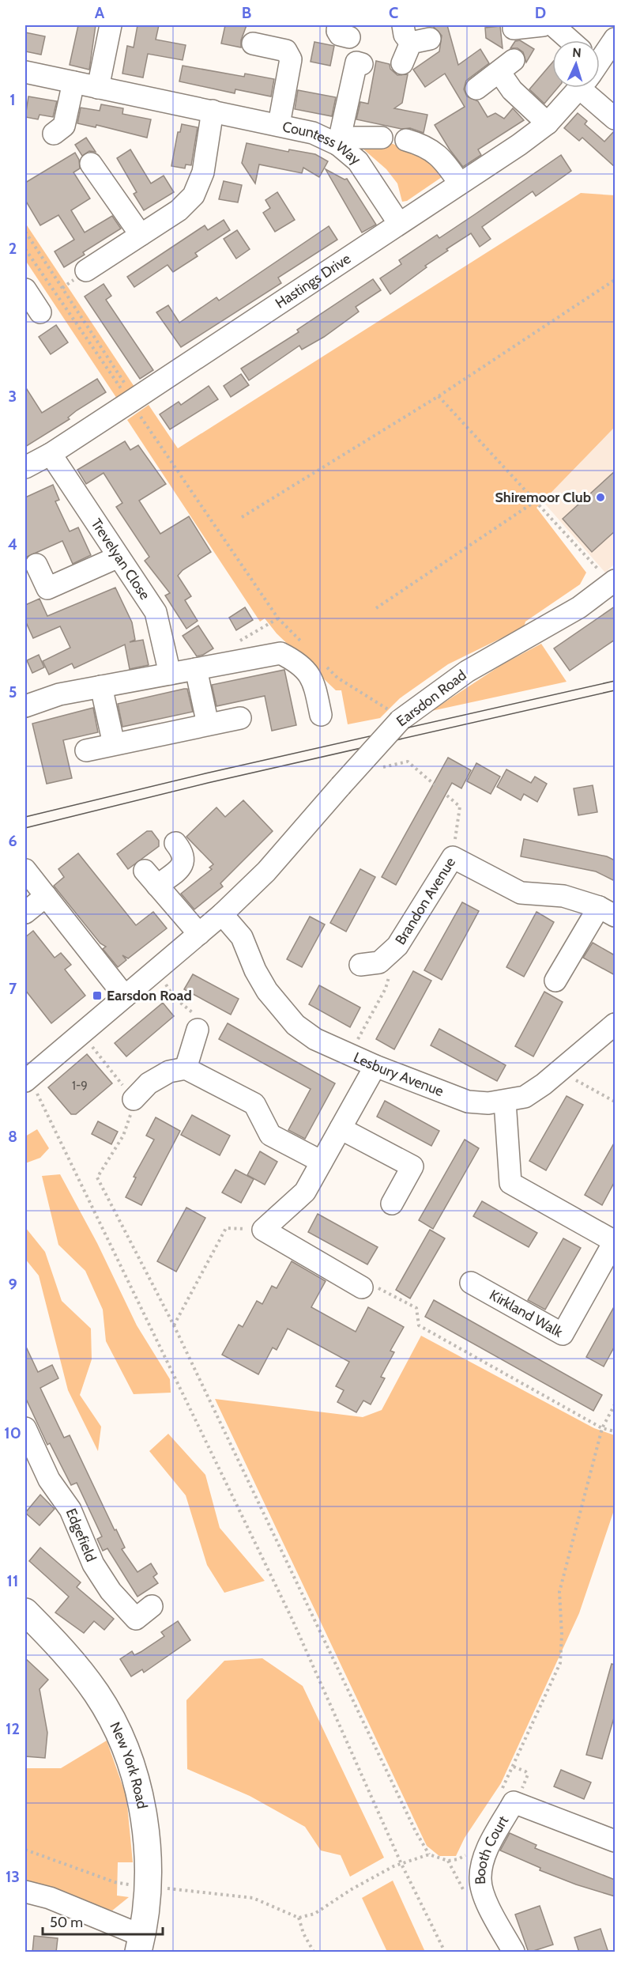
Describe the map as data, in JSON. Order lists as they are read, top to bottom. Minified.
{"streets":{"main road":["New York Road"],"street":["Countess Way","Hastings Drive","Trevelyan Close","Earsdon Road","Brandon Avenue","Lesbury Avenue","Kirkland Walk","Edgefield","Booth Court"]},"crossings":[["Countess Way","Hastings Drive"],["Hastings Drive","Trevelyan Close"],["Earsdon Road","Lesbury Avenue"],["Lesbury Avenue","Kirkland Walk"]],"places":{"other":["Shiremoor Club"],"transit":["Earsdon Road"]},"house_numbers":["1-9"],"scale_bar":"50 m","north":"top","grid":{"columns":["A","B","C","D"],"rows":["1","2","3","4","5","6","7","8","9","10","11","12","13"]}}
